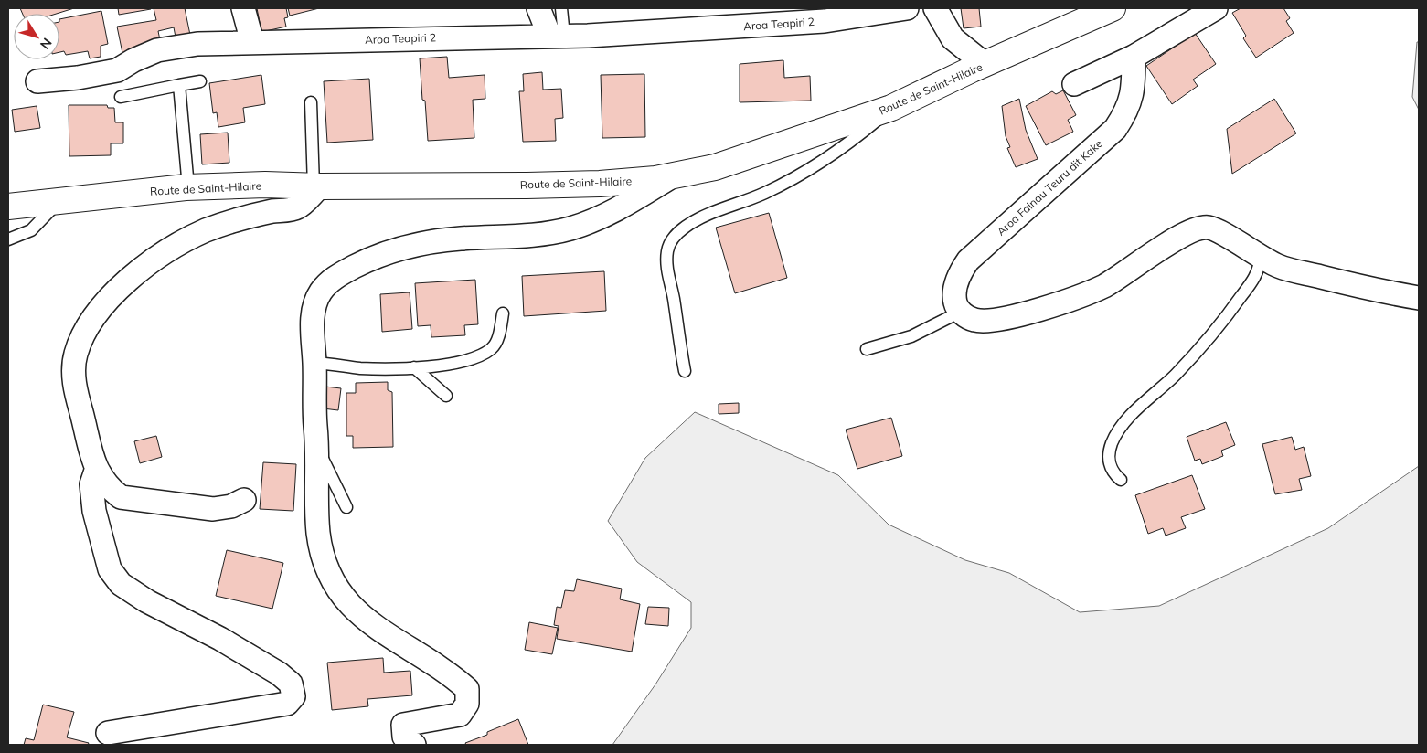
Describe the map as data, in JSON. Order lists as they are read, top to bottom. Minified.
{"streets":{"main road":["Route de Saint-Hilaire"],"street":["Aroa Teapiri 2","Aroa Fainau Teuru dit Kake"]},"north":"bottom right"}
